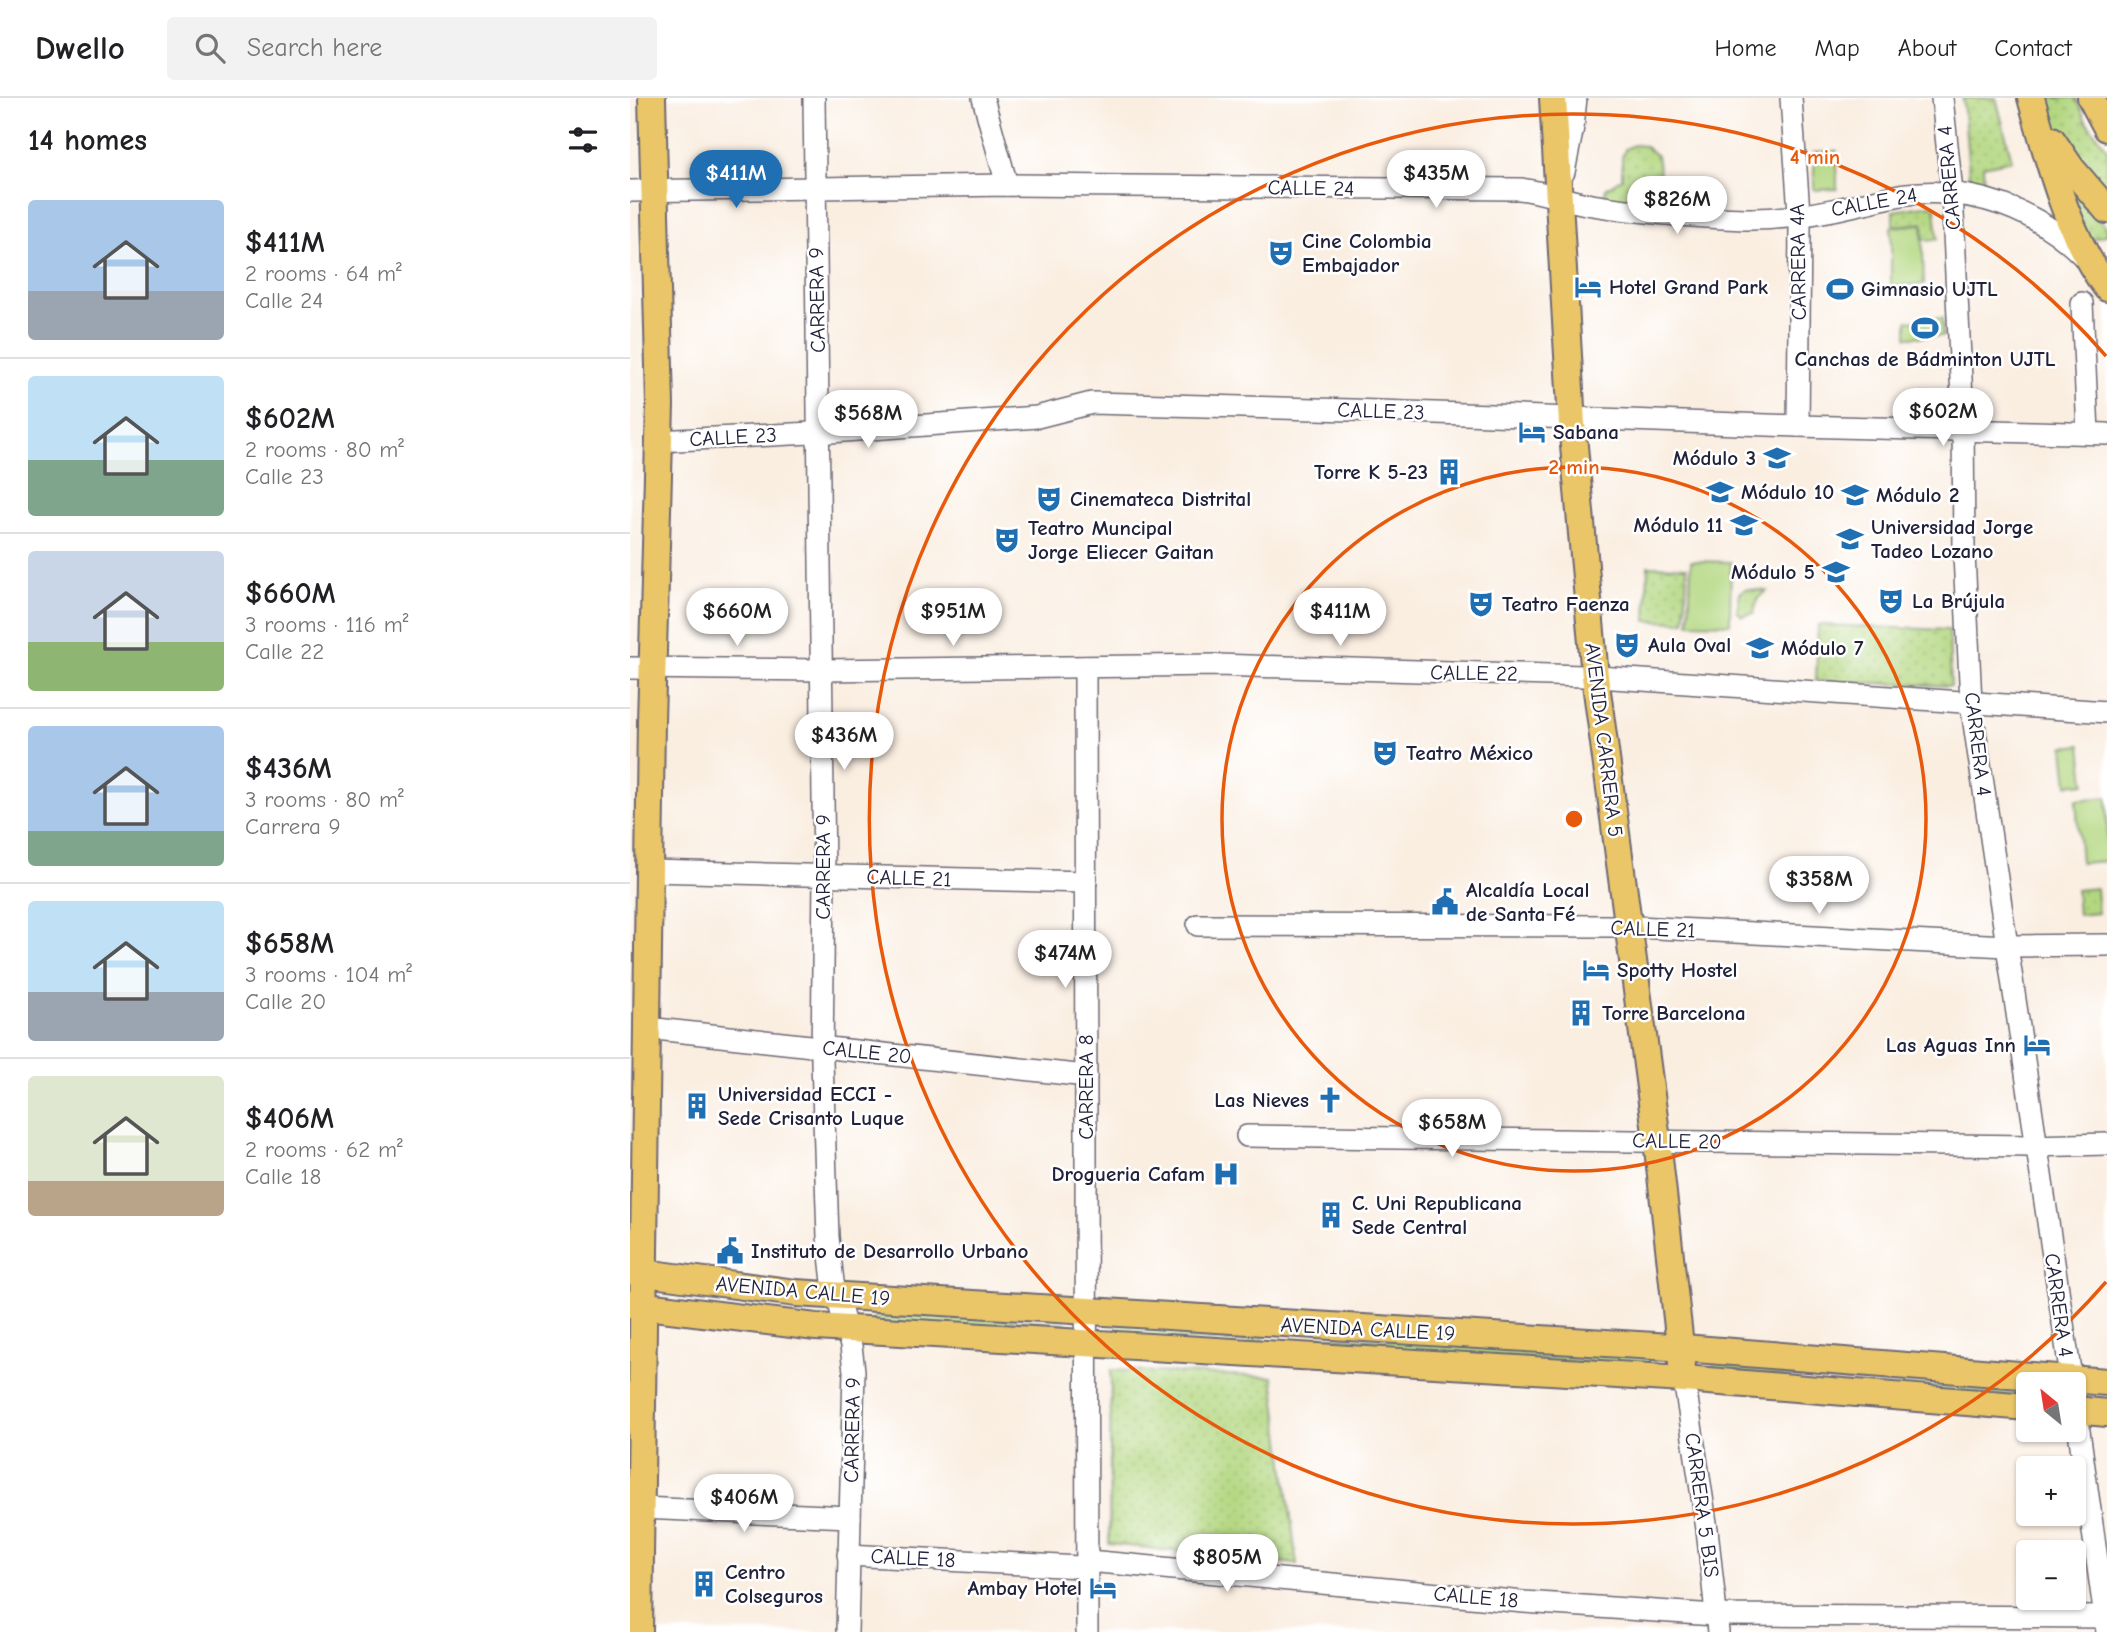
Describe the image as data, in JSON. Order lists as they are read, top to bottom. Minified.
{"streets":{"main road":["AVENIDA CARRERA 5","AVENIDA CALLE 19"],"street":["CARRERA 4","CALLE 24","CARRERA 4A","CARRERA 9","CALLE 23","CALLE 22","CALLE 21","CALLE 20","CARRERA 8","CARRERA 5 BIS","CALLE 18"]},"crossings":[["CARRERA 4","CALLE 24"],["CARRERA 4","CALLE 23"],["CARRERA 4","CALLE 22"],["CARRERA 4","CALLE 21"],["CARRERA 4","CALLE 20"],["CARRERA 4","CALLE 18"],["CALLE 24","CARRERA 4A"],["CALLE 24","CARRERA 9"],["CALLE 24","AVENIDA CARRERA 5"],["CARRERA 4A","CALLE 23"],["CARRERA 9","CALLE 23"],["CARRERA 9","CALLE 22"],["CARRERA 9","CALLE 21"],["CARRERA 9","CALLE 20"],["CARRERA 9","AVENIDA CALLE 19"],["CARRERA 9","CALLE 18"],["CALLE 23","AVENIDA CARRERA 5"],["CALLE 22","AVENIDA CARRERA 5"],["CALLE 22","CARRERA 8"],["AVENIDA CARRERA 5","CALLE 21"],["AVENIDA CARRERA 5","CALLE 20"],["AVENIDA CARRERA 5","AVENIDA CALLE 19"],["AVENIDA CARRERA 5","CARRERA 5 BIS"],["CALLE 21","CARRERA 8"],["CALLE 20","CARRERA 8"],["CARRERA 8","AVENIDA CALLE 19"],["CARRERA 8","CALLE 18"],["AVENIDA CALLE 19","CARRERA 5 BIS"],["CARRERA 5 BIS","CALLE 18"]],"places":{"theatre":["Cine Colombia Embajador","Cinemateca Distrital","Teatro Muncipal Jorge Eliecer Gaitan","La Brújula","Teatro Faenza","Aula Oval","Teatro México"],"hotel":["Hotel Grand Park","Sabana","Spotty Hostel","Las Aguas Inn","Ambay Hotel"],"sports":["Gimnasio UJTL","Canchas de Bádminton UJTL"],"school or university":["Módulo 3","Módulo 10","Módulo 2","Módulo 11","Universidad Jorge Tadeo Lozano","Módulo 5","Módulo 7"],"building":["Torre K 5-23","Torre Barcelona","Universidad ECCI - Sede Crisanto Luque","C. Uni Republicana Sede Central","Centro Colseguros"],"public building":["Alcaldía Local de Santa Fé","Instituto de Desarrollo Urbano"],"church":["Las Nieves"],"hospital":["Drogueria Cafam"]},"north":"top left","page":{"header":"Dwello","search":"Search here","nav":["Home","Map","About","Contact"],"heading":"14 homes","price":["$411M","$435M","$826M","$602M","$568M","$660M","$951M","$411M","$436M","$358M","$474M","$658M","$406M","$805M"],"list":[{"name":"$411M","note":"2 rooms · 64 m² · Calle 24"},{"name":"$602M","note":"2 rooms · 80 m² · Calle 23"},{"name":"$660M","note":"3 rooms · 116 m² · Calle 22"},{"name":"$436M","note":"3 rooms · 80 m² · Carrera 9"},{"name":"$658M","note":"3 rooms · 104 m² · Calle 20"},{"name":"$406M","note":"2 rooms · 62 m² · Calle 18"}],"map_buttons":["+","−"]},"rings":["4 min","2 min"]}
